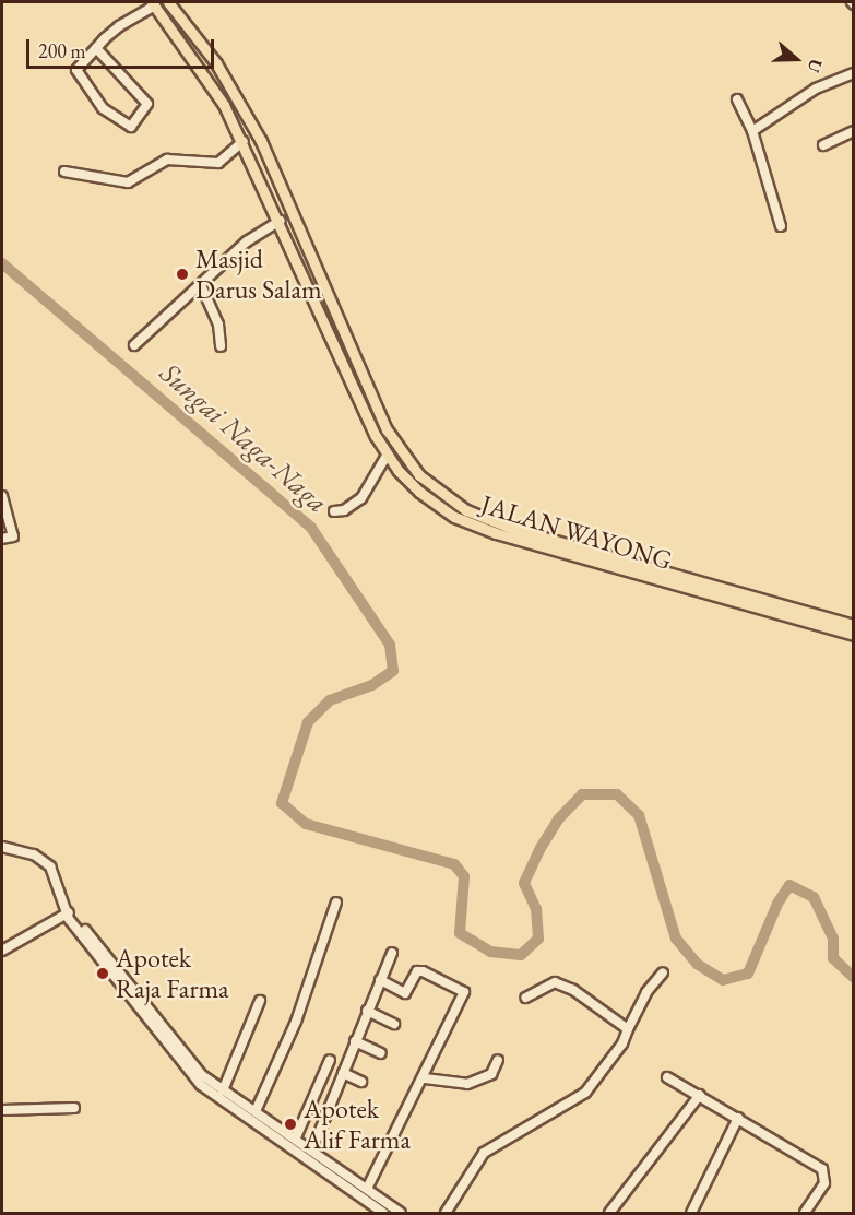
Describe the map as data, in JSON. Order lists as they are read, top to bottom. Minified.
{"streets":{"main road":["JALAN WAYONG"]},"water":["Sungai Naga-Naga"],"places":["Masjid Darus Salam","Apotek Raja Farma","Apotek Alif Farma"],"scale_bar":"200 m","north":"right"}
